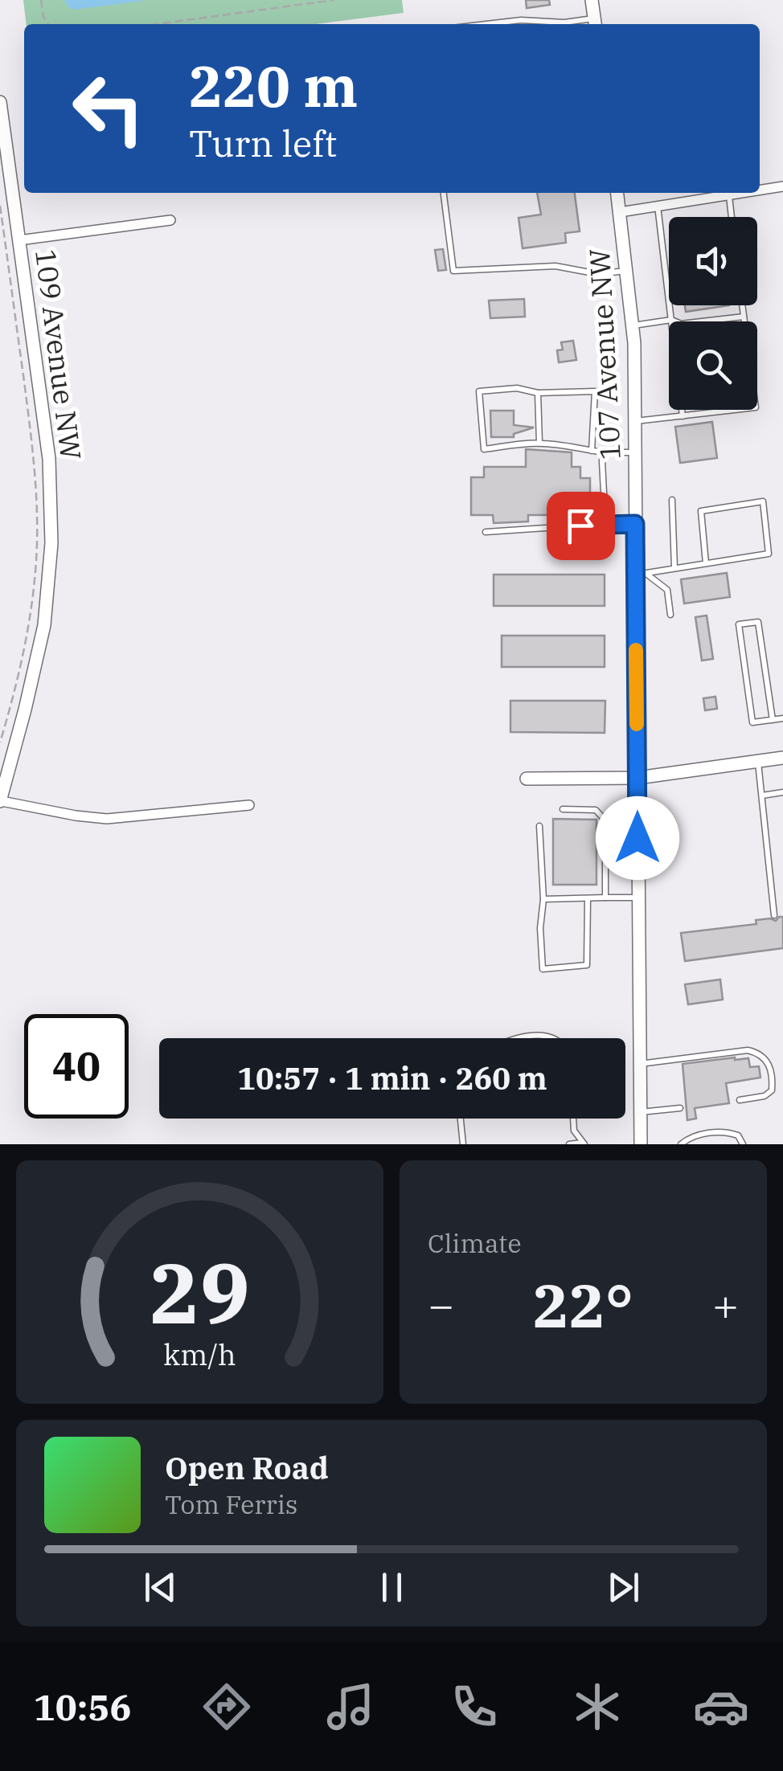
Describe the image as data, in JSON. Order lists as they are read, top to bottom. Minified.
{"streets":{"street":["109 Avenue NW","107 Avenue NW"]},"page":{"turn":["220 m","Turn left"],"limit":"40","trip":"10:57 · 1 min · 260 m","tile":"Climate","heat":["−","22°","+"],"song":["Open Road","Tom Ferris"],"tabs":"10:56","gauge":["29","km/h"]}}
